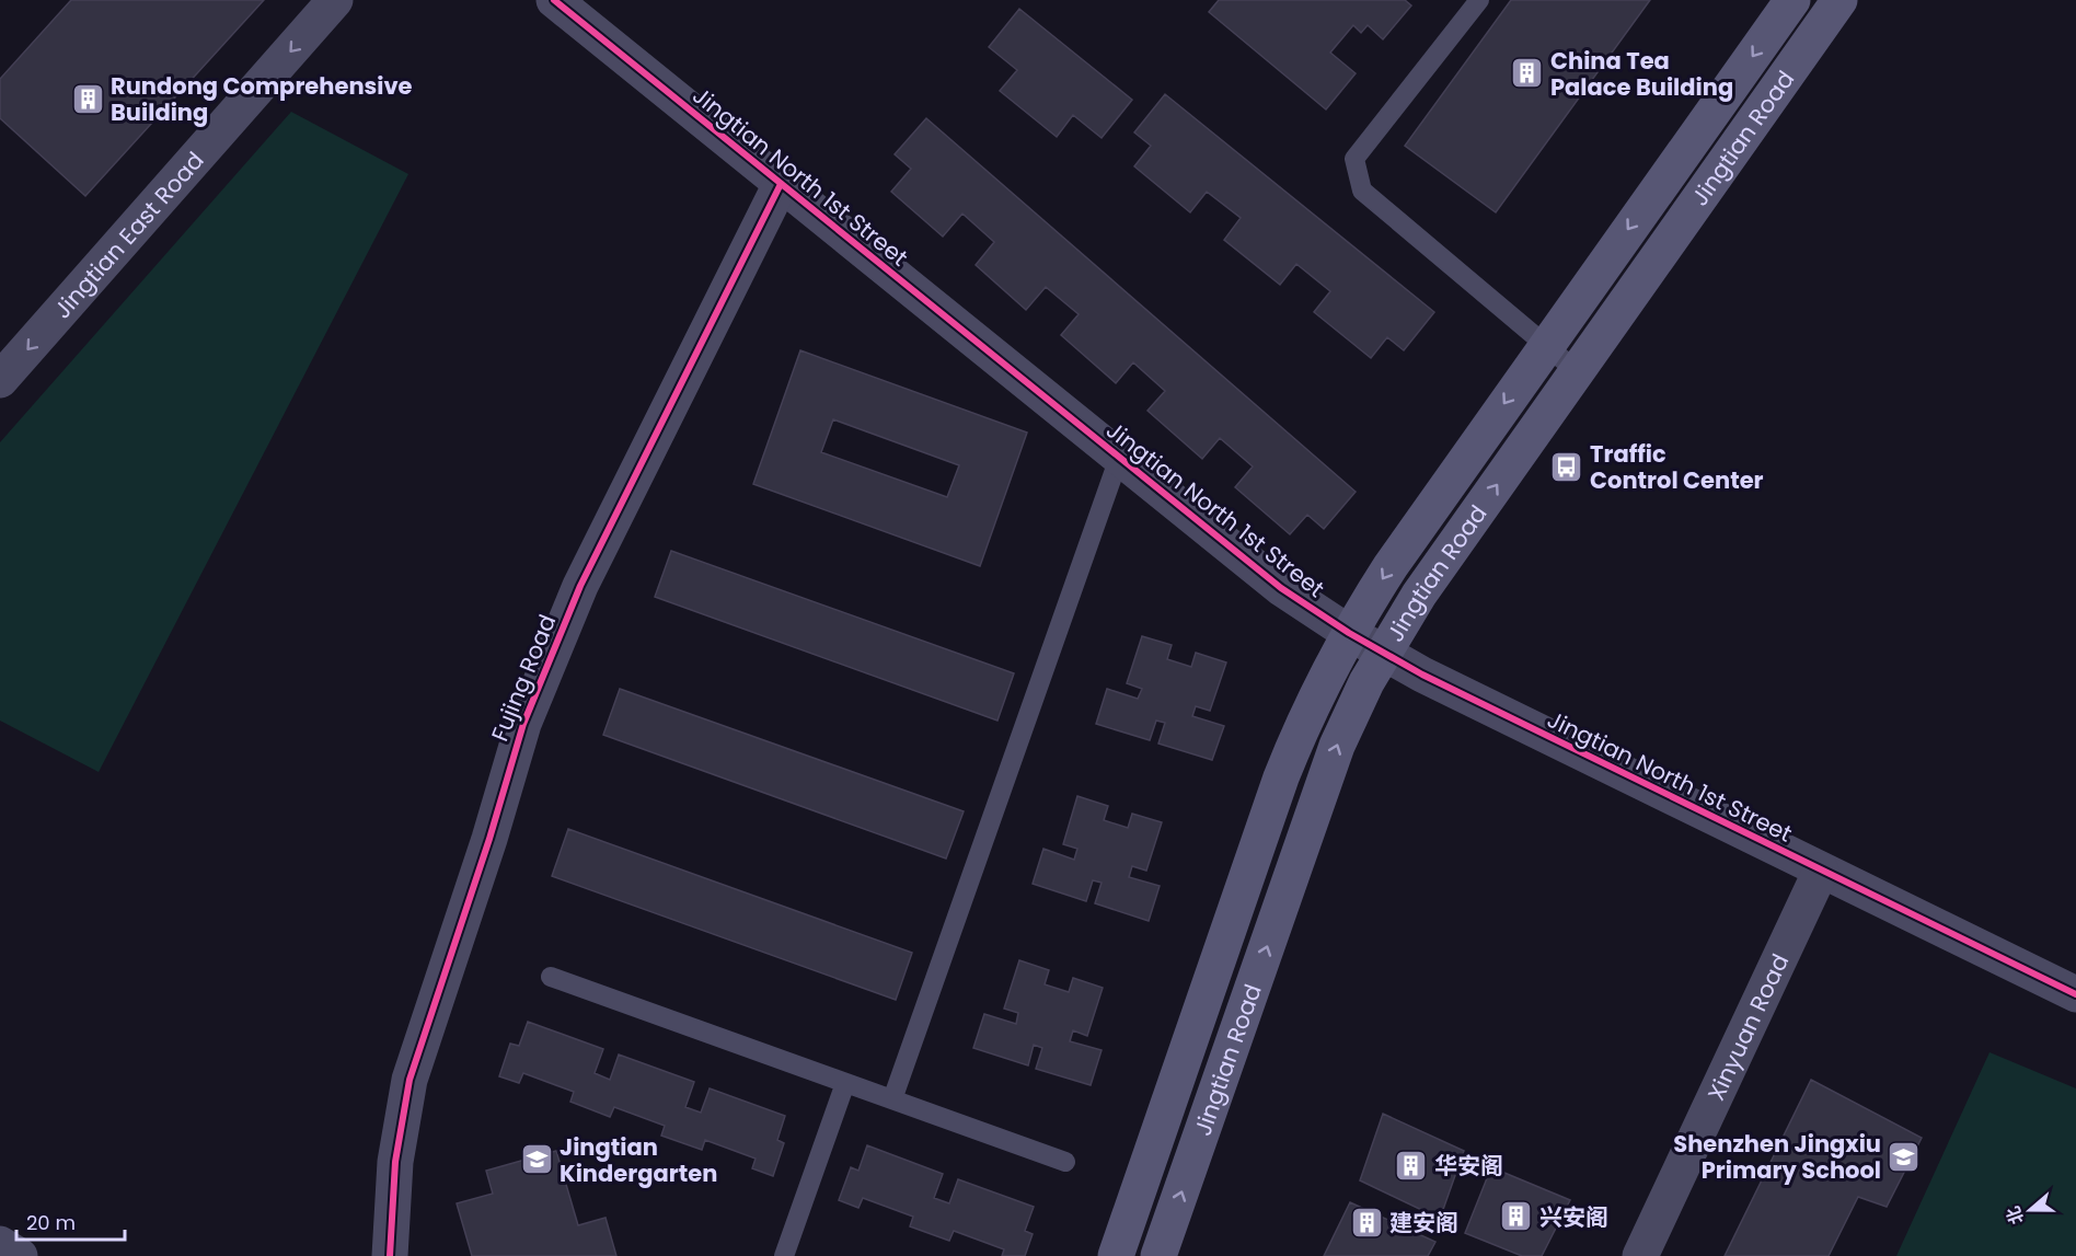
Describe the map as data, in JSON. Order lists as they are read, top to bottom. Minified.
{"streets":{"main road":["Jingtian Road"],"street":["Jingtian North 1st Street","Jingtian East Road","Fujing Road","Xinyuan Road"]},"crossings":[["Jingtian Road","Jingtian North 1st Street"],["Jingtian North 1st Street","Fujing Road"],["Jingtian North 1st Street","Xinyuan Road"]],"one_way":["Jingtian East Road"],"places":{"building":["China Tea Palace Building","Rundong Comprehensive Building","华安阁","兴安阁","建安阁"],"bus stop":["Traffic Control Center"],"school or university":["Shenzhen Jingxiu Primary School","Jingtian Kindergarten"]},"scale_bar":"20 m","north":"left"}
